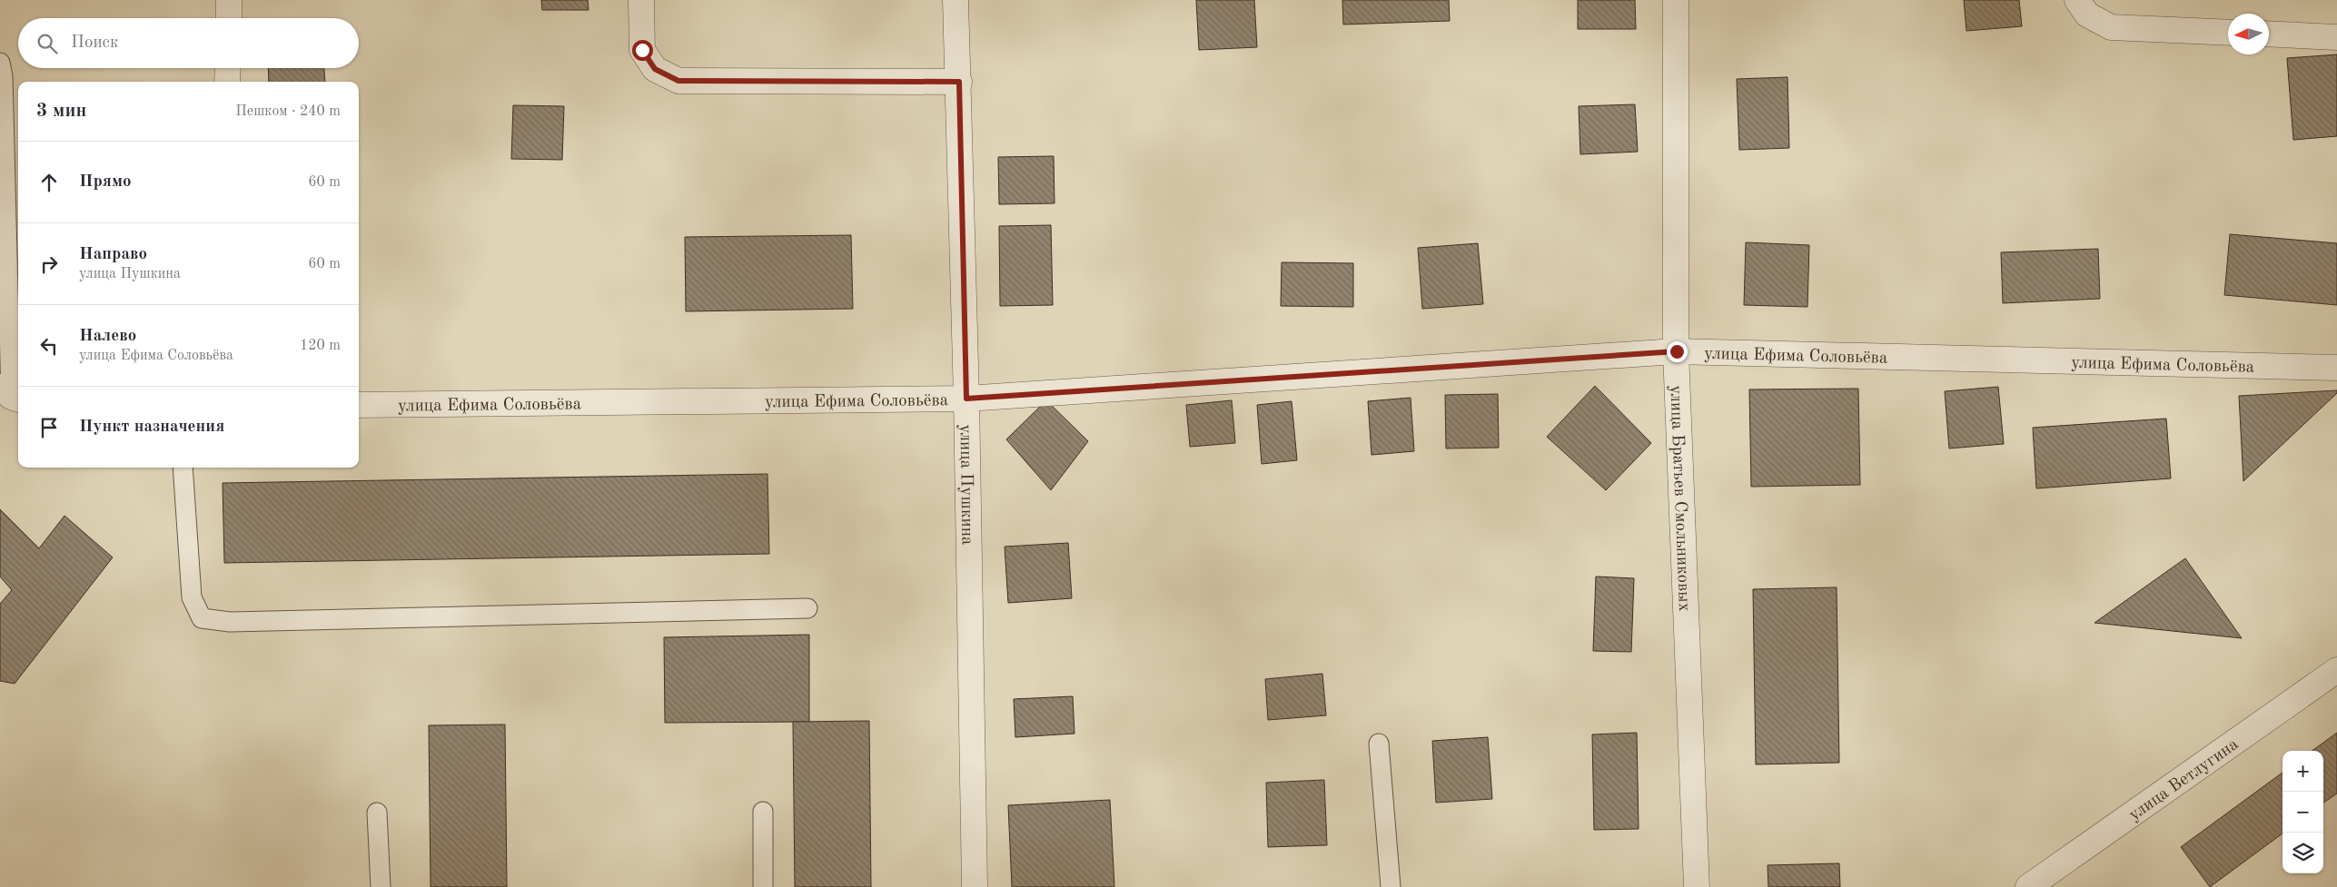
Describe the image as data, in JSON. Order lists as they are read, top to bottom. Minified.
{"streets":{"street":["улица Ефима Соловьёва","улица Пушкина","улица Братьев Смольниковых","улица Ветлугина"]},"crossings":[["улица Ефима Соловьёва","улица Пушкина"],["улица Ефима Соловьёва","улица Братьев Смольниковых"]],"north":"left","page":{"search":"Поиск","heading":["3 мин","Пешком · 240 m"],"list":[["Прямо","60 m"],["Направо","улица Пушкина","60 m"],["Налево","улица Ефима Соловьёва","120 m"],"Пункт назначения"],"map_buttons":["+","−"]}}
